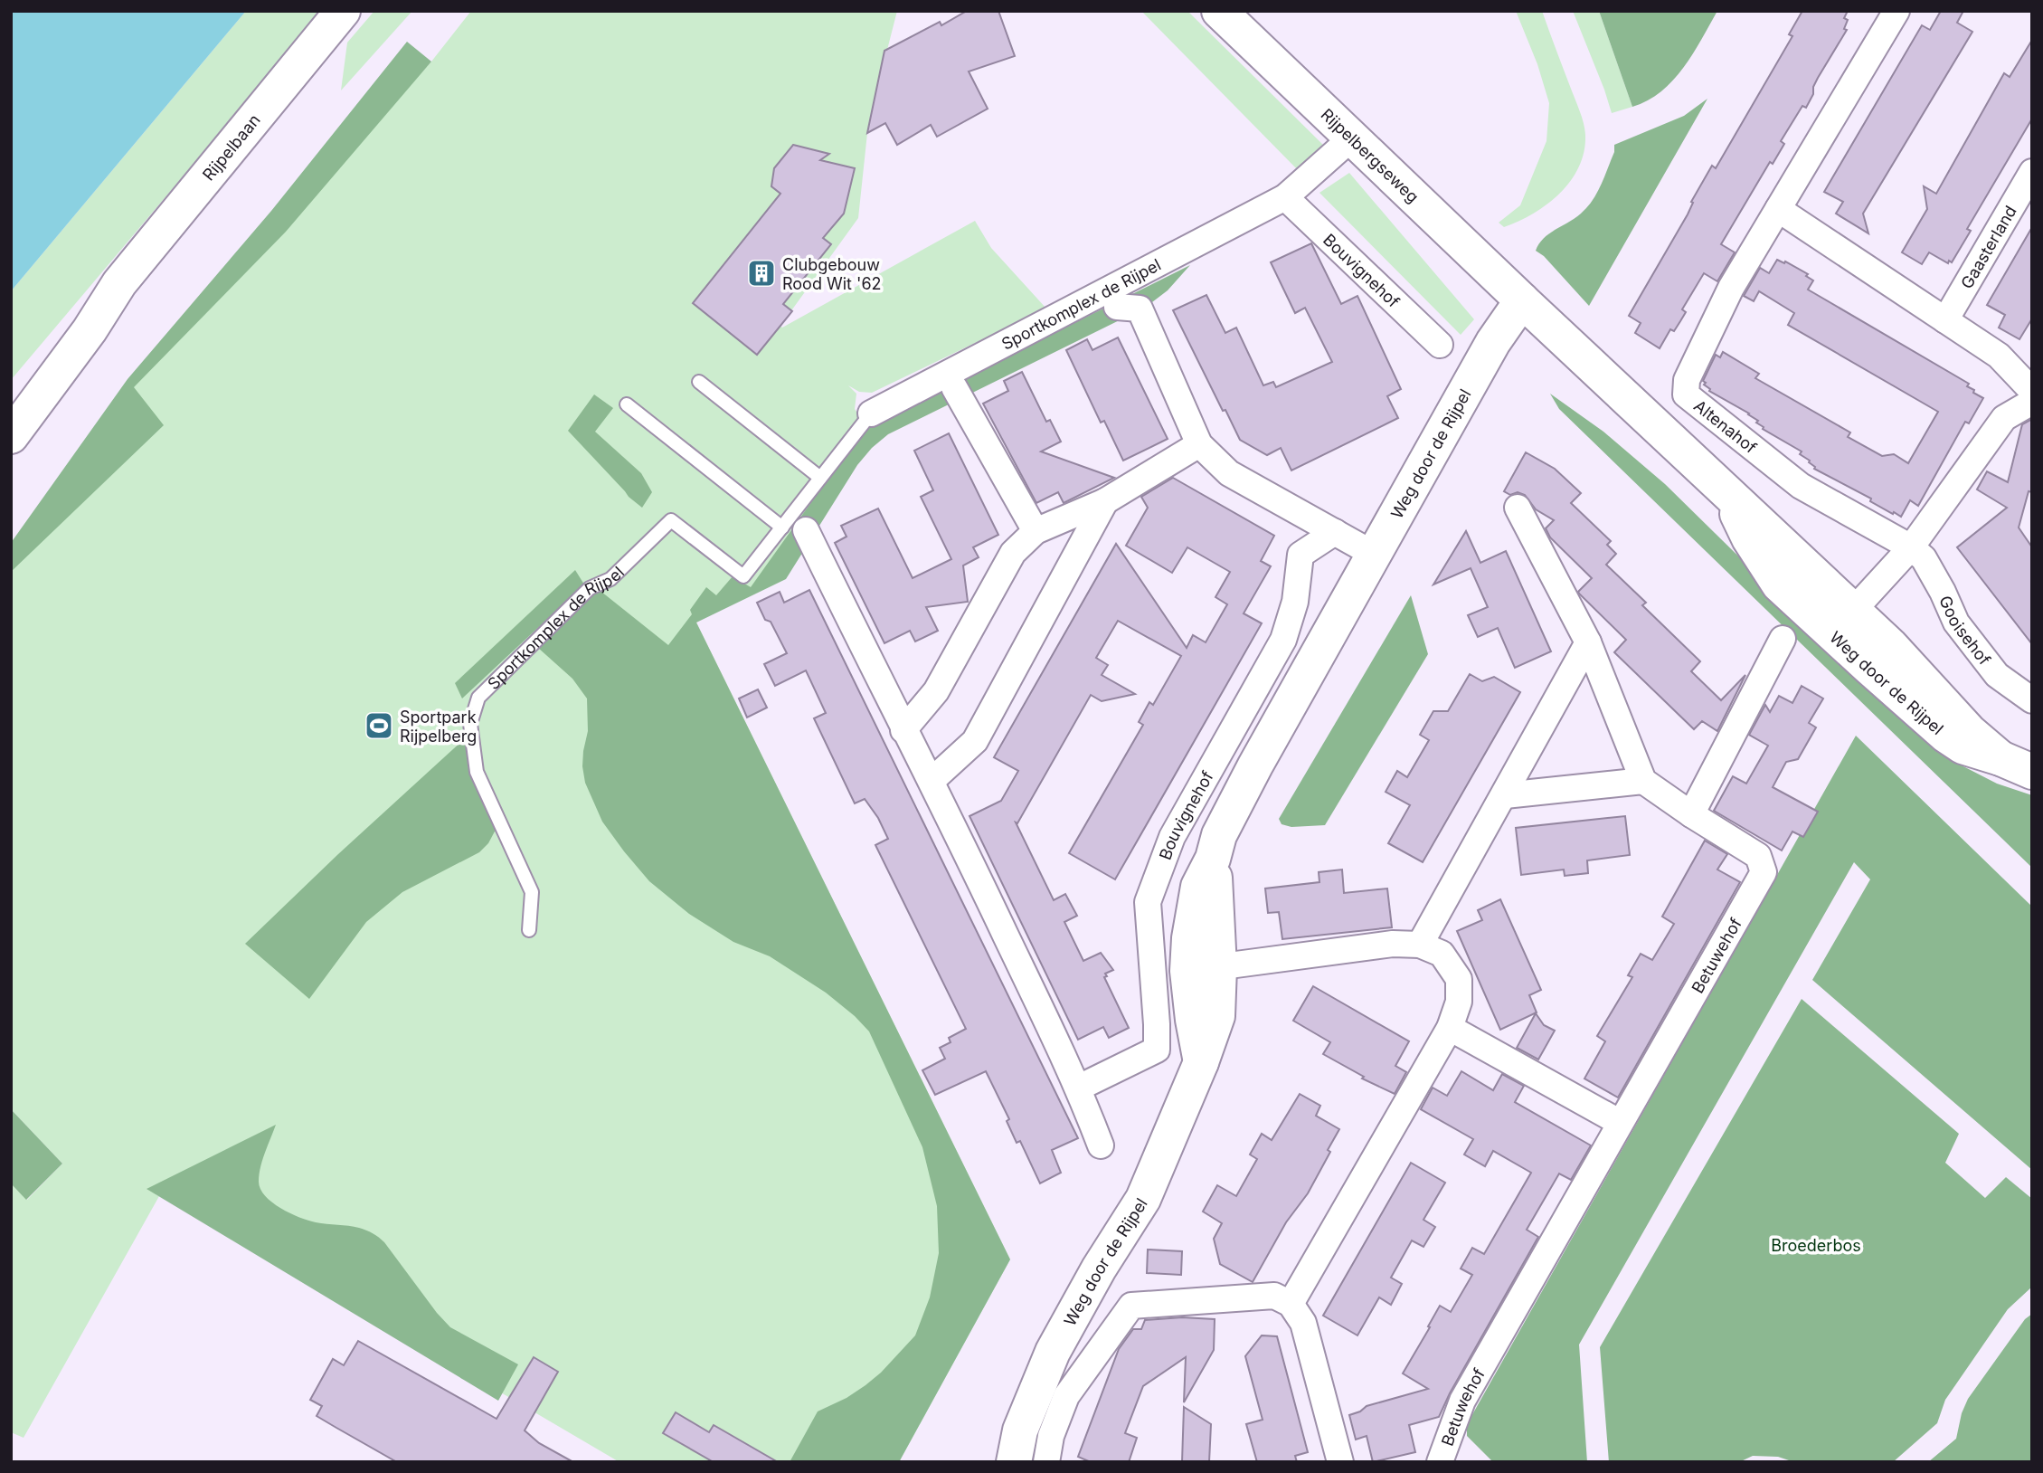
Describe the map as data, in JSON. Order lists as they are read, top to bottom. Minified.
{"streets":{"street":["Rijpelbaan","Rijpelbergseweg","Gaasterland","Bouvignehof","Sportkomplex de Rijpel","Altenahof","Weg door de Rijpel","Gooisehof","Betuwehof"]},"crossings":[["Rijpelbergseweg","Sportkomplex de Rijpel"],["Rijpelbergseweg","Weg door de Rijpel"],["Bouvignehof","Sportkomplex de Rijpel"],["Altenahof","Gooisehof"]],"parks":["Broederbos"],"places":{"building":["Clubgebouw Rood Wit '62"],"sports":["Sportpark Rijpelberg"]}}
